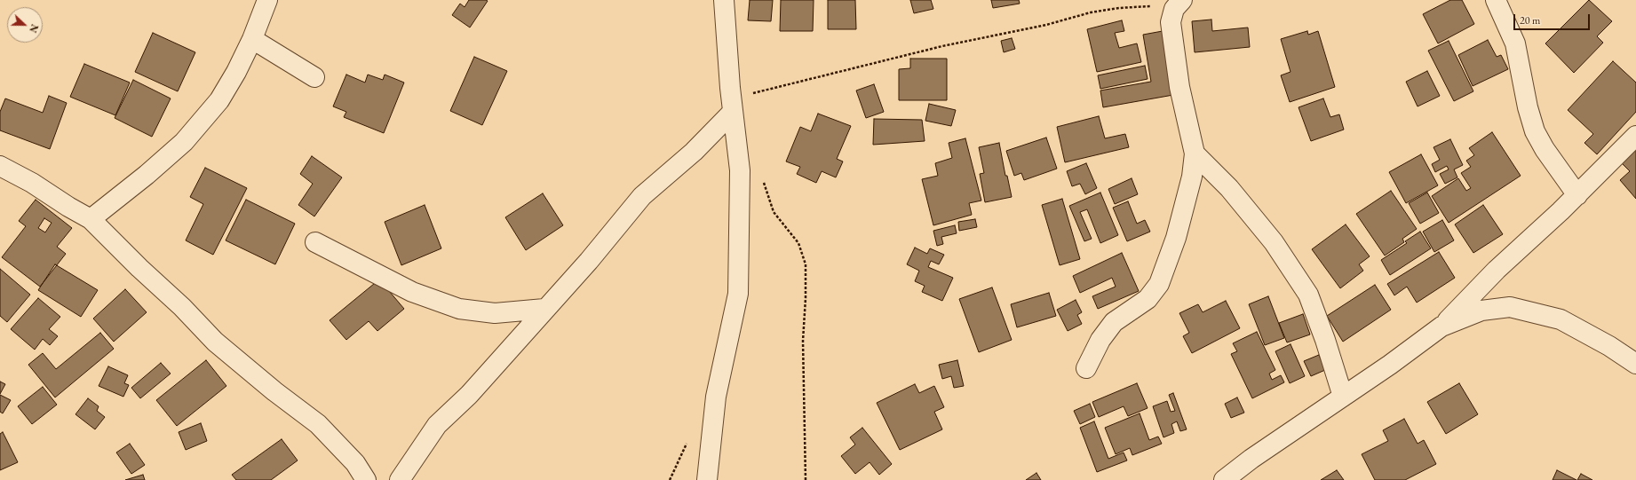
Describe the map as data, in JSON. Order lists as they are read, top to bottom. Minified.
{"scale_bar":"20 m","north":"right"}
